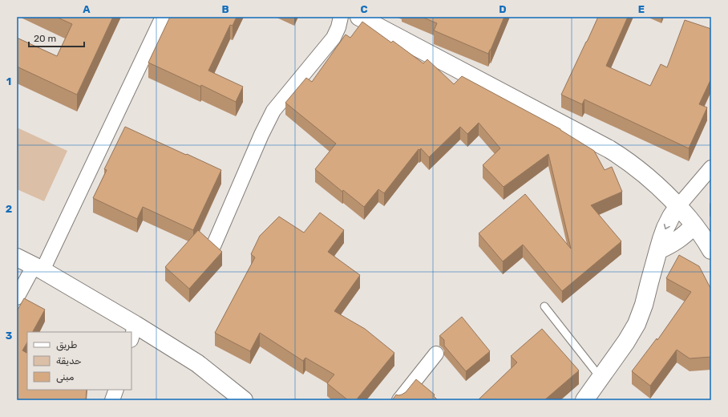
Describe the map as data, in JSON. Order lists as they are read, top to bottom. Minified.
{"legend":["طريق","حديقة","مبنى"],"scale_bar":"20 m","grid":{"columns":["A","B","C","D","E"],"rows":["1","2","3"]}}
